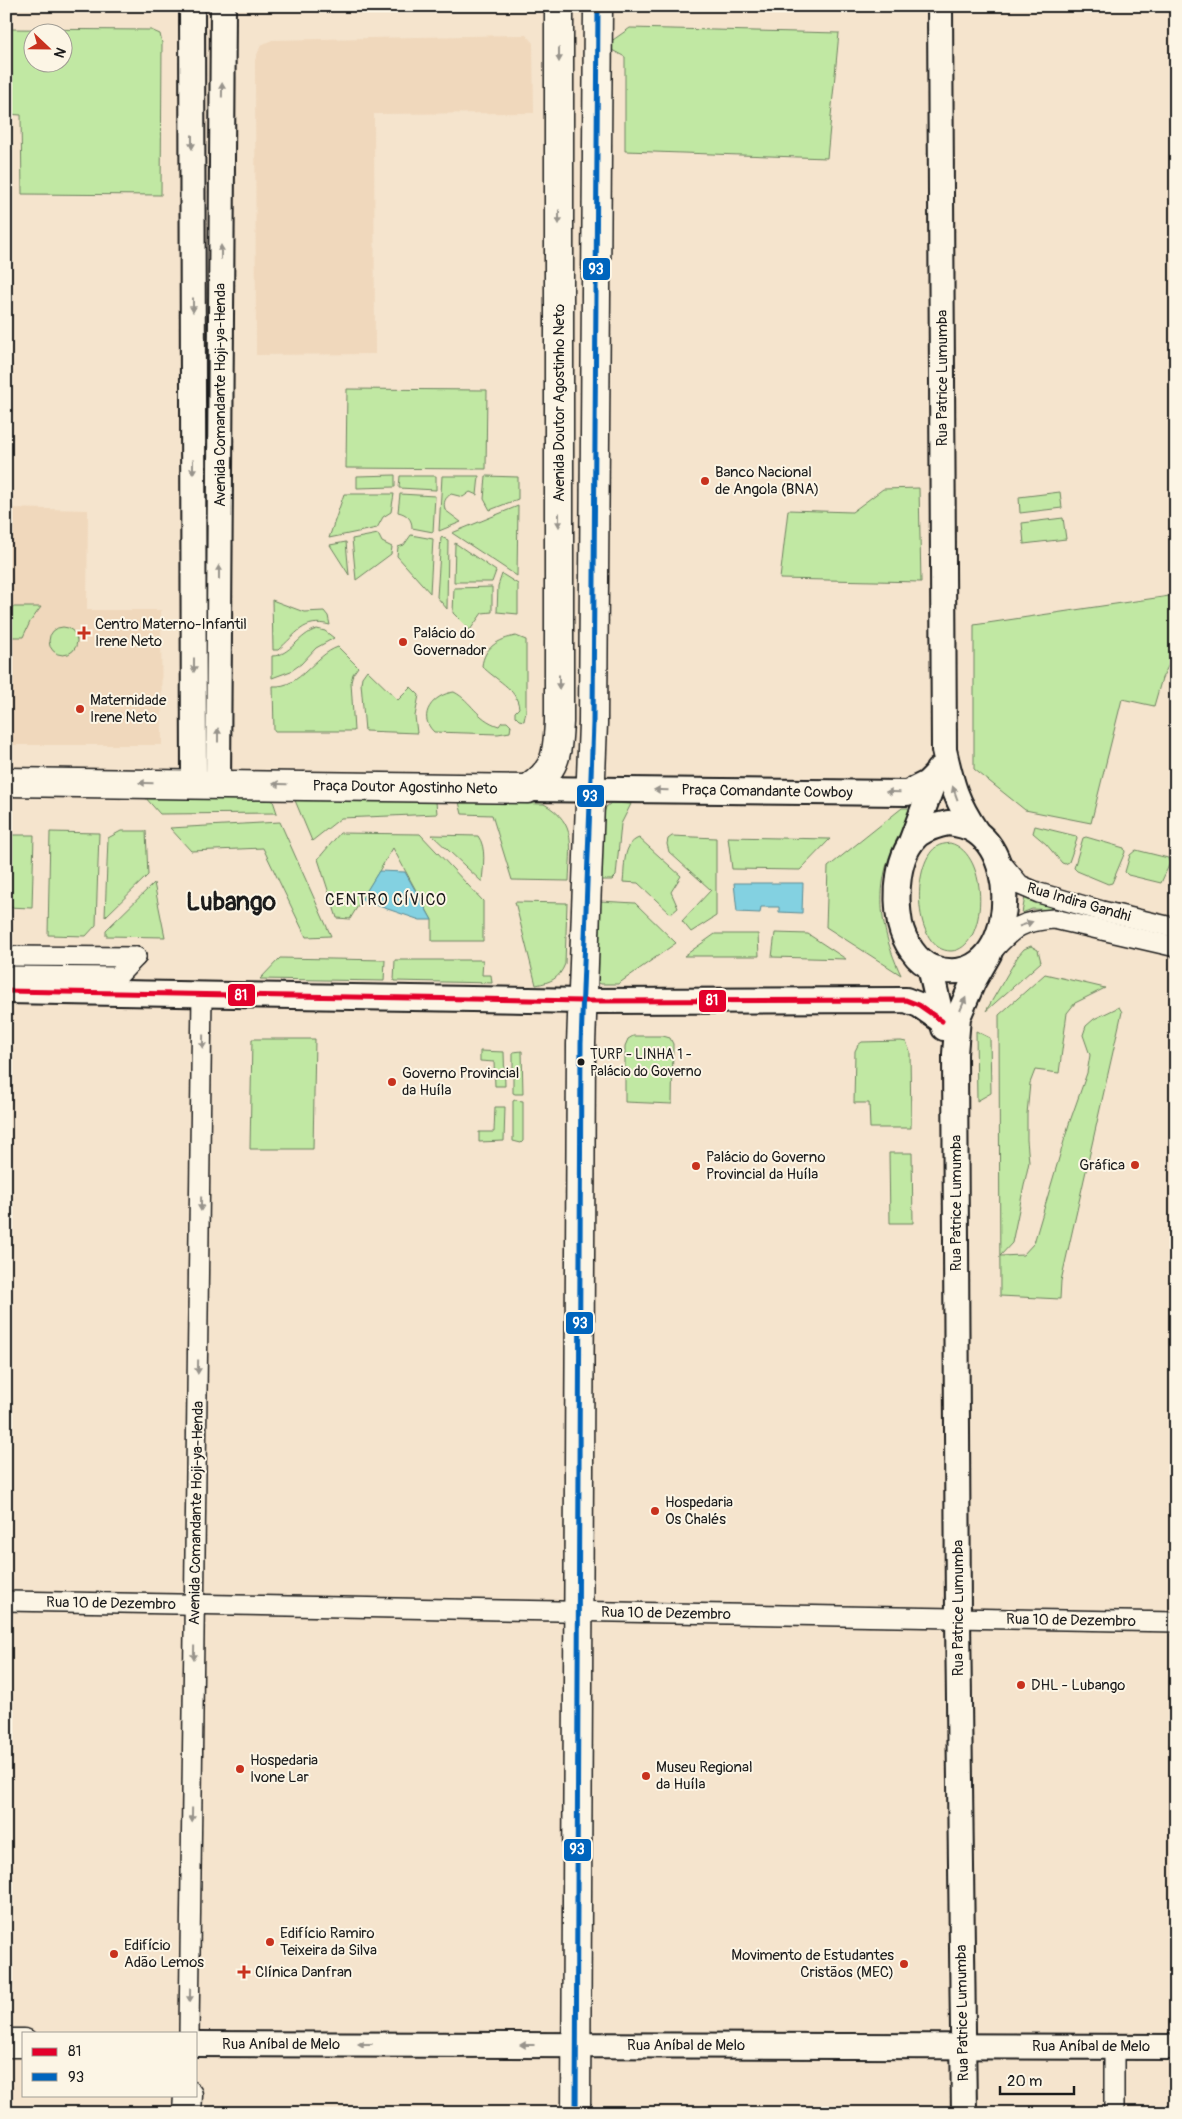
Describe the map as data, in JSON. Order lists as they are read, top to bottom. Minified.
{"streets":{"main road":["Avenida Doutor Agostinho Neto","Praça Doutor Agostinho Neto"],"street":["Rua Patrice Lumumba","Avenida Comandante Hoji-ya-Henda","Praça Comandante Cowboy","Rua Indira Gandhi","Rua 10 de Dezembro","Rua Aníbal de Melo"]},"crossings":[["Rua Patrice Lumumba","Praça Comandante Cowboy"],["Rua Patrice Lumumba","Rua Indira Gandhi"],["Rua Patrice Lumumba","Rua 10 de Dezembro"],["Rua Patrice Lumumba","Rua Aníbal de Melo"],["Avenida Comandante Hoji-ya-Henda","Praça Doutor Agostinho Neto"],["Avenida Comandante Hoji-ya-Henda","Rua 10 de Dezembro"],["Avenida Doutor Agostinho Neto","Praça Doutor Agostinho Neto"],["Praça Doutor Agostinho Neto","Praça Comandante Cowboy"]],"one_way":["Praça Doutor Agostinho Neto","Rua Indira Gandhi","Rua Aníbal de Melo"],"districts":["CENTRO CÍVICO","Lubango"],"places":{"other":["Banco Nacional de Angola (BNA)","Palácio do Governador","Maternidade Irene Neto","TURP - LINHA 1 - Palácio do Governo","Governo Provincial da Huíla","Gráfica","Palácio do Governo Provincial da Huíla","Hospedaria Os Chalés","DHL - Lubango","Hospedaria Ivone Lar","Museu Regional da Huíla","Edifício Ramiro Teixeira da Silva","Edifício Adão Lemos","Movimento de Estudantes Cristãos (MEC)"],"health":["Centro Materno-Infantil Irene Neto","Clínica Danfran"]},"lines":["transit line 93","transit line 81"],"legend":["81","93"],"scale_bar":"20 m","north":"right"}
